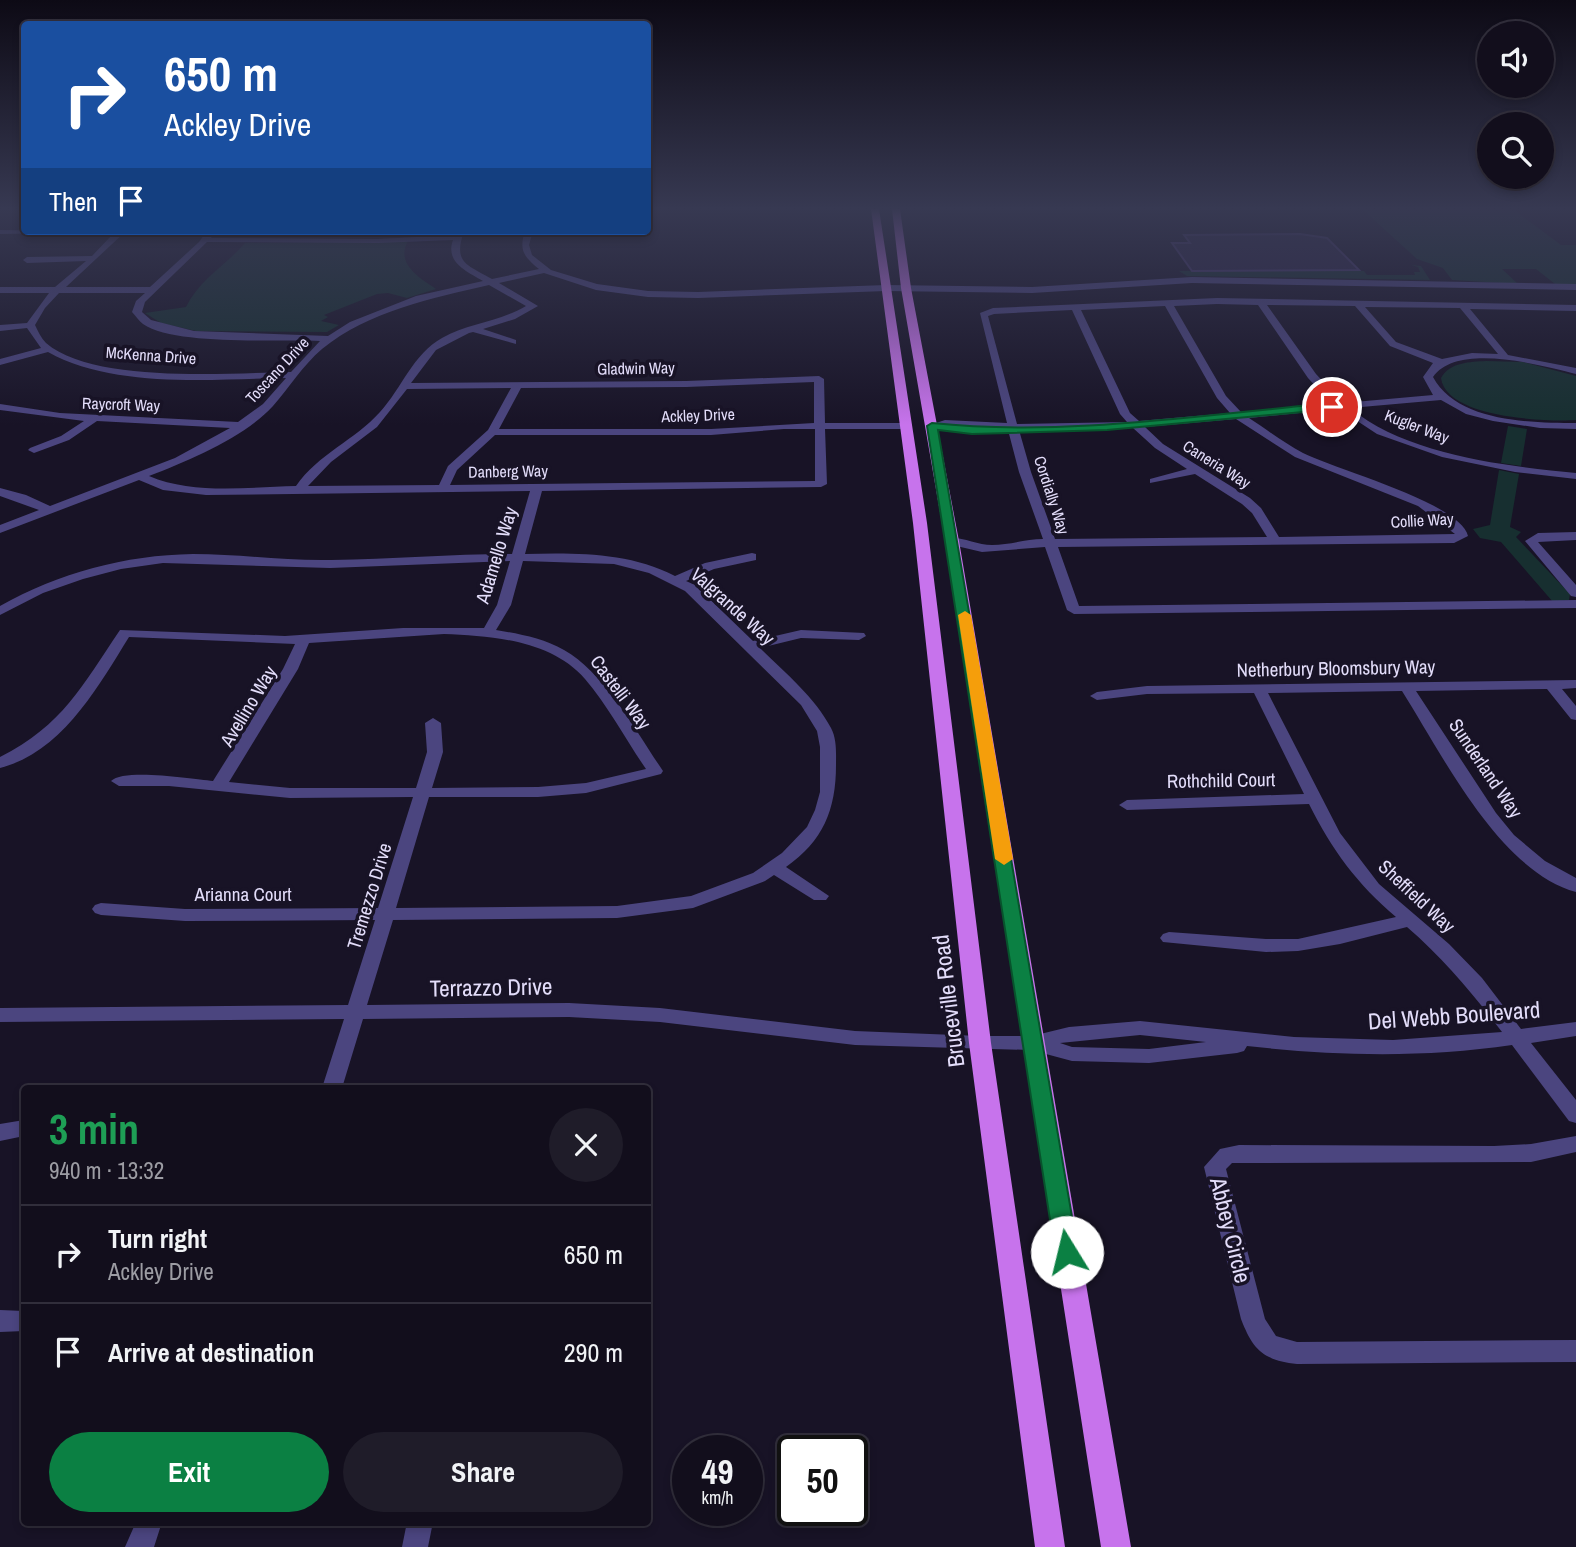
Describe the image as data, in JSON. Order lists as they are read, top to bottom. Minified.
{"streets":{"main road":["Bruceville Road"],"street":["McKenna Drive","Gladwin Way","Toscano Drive","Raycroft Way","Ackley Drive","Kugler Way","Caneria Way","Danberg Way","Cordially Way","Collie Way","Adamello Way","Valgrande Way","Netherbury Bloomsbury Way","Castelli Way","Avellino Way","Sunderland Way","Rothchild Court","Arianna Court","Tremezzo Drive","Sheffield Way","Terrazzo Drive","Del Webb Boulevard","Abbey Circle"]},"crossings":[["McKenna Drive","Toscano Drive"],["Gladwin Way","Ackley Drive"],["Gladwin Way","Danberg Way"],["Toscano Drive","Raycroft Way"],["Toscano Drive","Danberg Way"],["Ackley Drive","Danberg Way"],["Ackley Drive","Bruceville Road"],["Kugler Way","Cordially Way"],["Caneria Way","Cordially Way"],["Caneria Way","Collie Way"],["Danberg Way","Adamello Way"],["Cordially Way","Collie Way"],["Collie Way","Bruceville Road"],["Adamello Way","Valgrande Way"],["Adamello Way","Castelli Way"],["Valgrande Way","Arianna Court"],["Valgrande Way","Tremezzo Drive"],["Netherbury Bloomsbury Way","Sunderland Way"],["Netherbury Bloomsbury Way","Sheffield Way"],["Castelli Way","Avellino Way"],["Castelli Way","Tremezzo Drive"],["Rothchild Court","Sheffield Way"],["Arianna Court","Tremezzo Drive"],["Tremezzo Drive","Terrazzo Drive"],["Sheffield Way","Del Webb Boulevard"],["Terrazzo Drive","Bruceville Road"],["Terrazzo Drive","Del Webb Boulevard"],["Bruceville Road","Del Webb Boulevard"]],"page":{"turn":["650 m","Ackley Drive"],"then":"Then","heading":["3 min","940 m · 13:32"],"list":[{"name":"Turn right","note":"Ackley Drive","value":"650 m"},{"name":"Arrive at destination","value":"290 m"}],"buttons":["Exit","Share"],"speed":"49 km/h","limit":"50"}}
